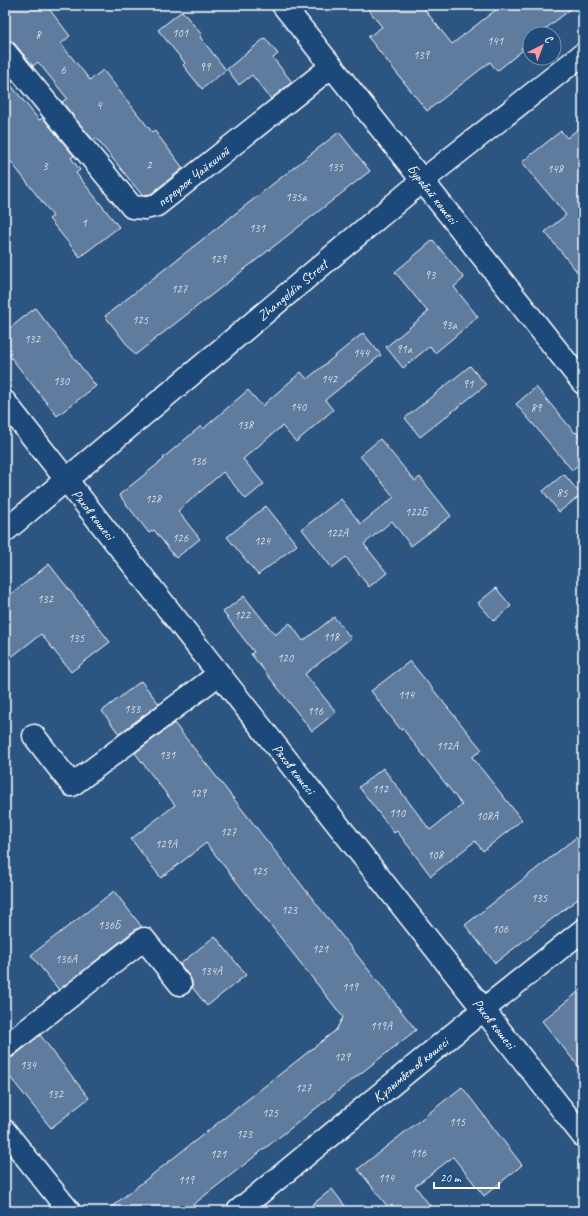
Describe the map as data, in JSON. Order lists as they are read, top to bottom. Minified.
{"streets":{"street":["переулок Чайкиной","Бурабай көшесі","Zhangeldin Street","Ряхов көшесі","Құлымбетов көшесі"]},"crossings":[["переулок Чайкиной","Бурабай көшесі"],["Бурабай көшесі","Zhangeldin Street"],["Zhangeldin Street","Ряхов көшесі"],["Ряхов көшесі","Құлымбетов көшесі"]],"house_numbers":["101","8","141","139","99","6","4","2","3","135","148","135а","1","131","129","93","127","125","93а","132","91а","144","142","130","91","140","89","138","136","85","128","122Б","122А","126","124","132","122","118","135","120","114","133","116","112А","131","112","129","110","108А","127","129А","108","125","135","123","136Б","106","121","136А","134А","119","119А","129","134","127","132","125","115","123","116","121","114","119"],"scale_bar":"20 m","north":"top right"}
